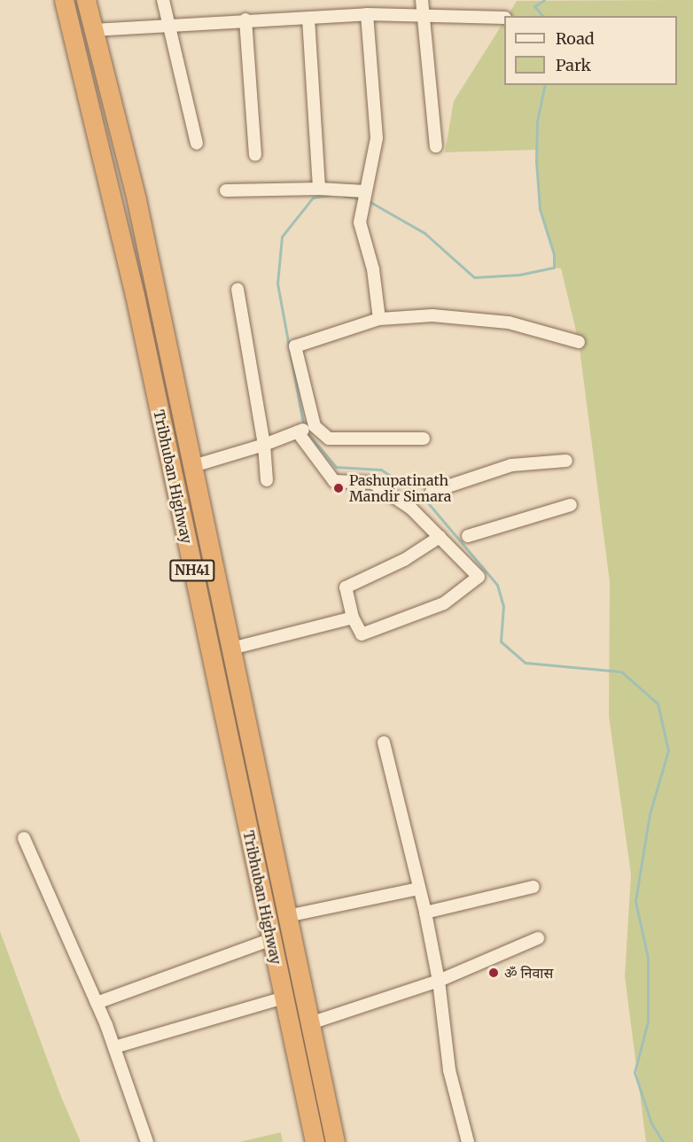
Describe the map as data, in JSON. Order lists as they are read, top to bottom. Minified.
{"streets":{"highway":["Tribhuban Highway","NH41"]},"places":["Pashupatinath Mandir Simara","ॐ निवास"],"legend":["Road","Park"]}
